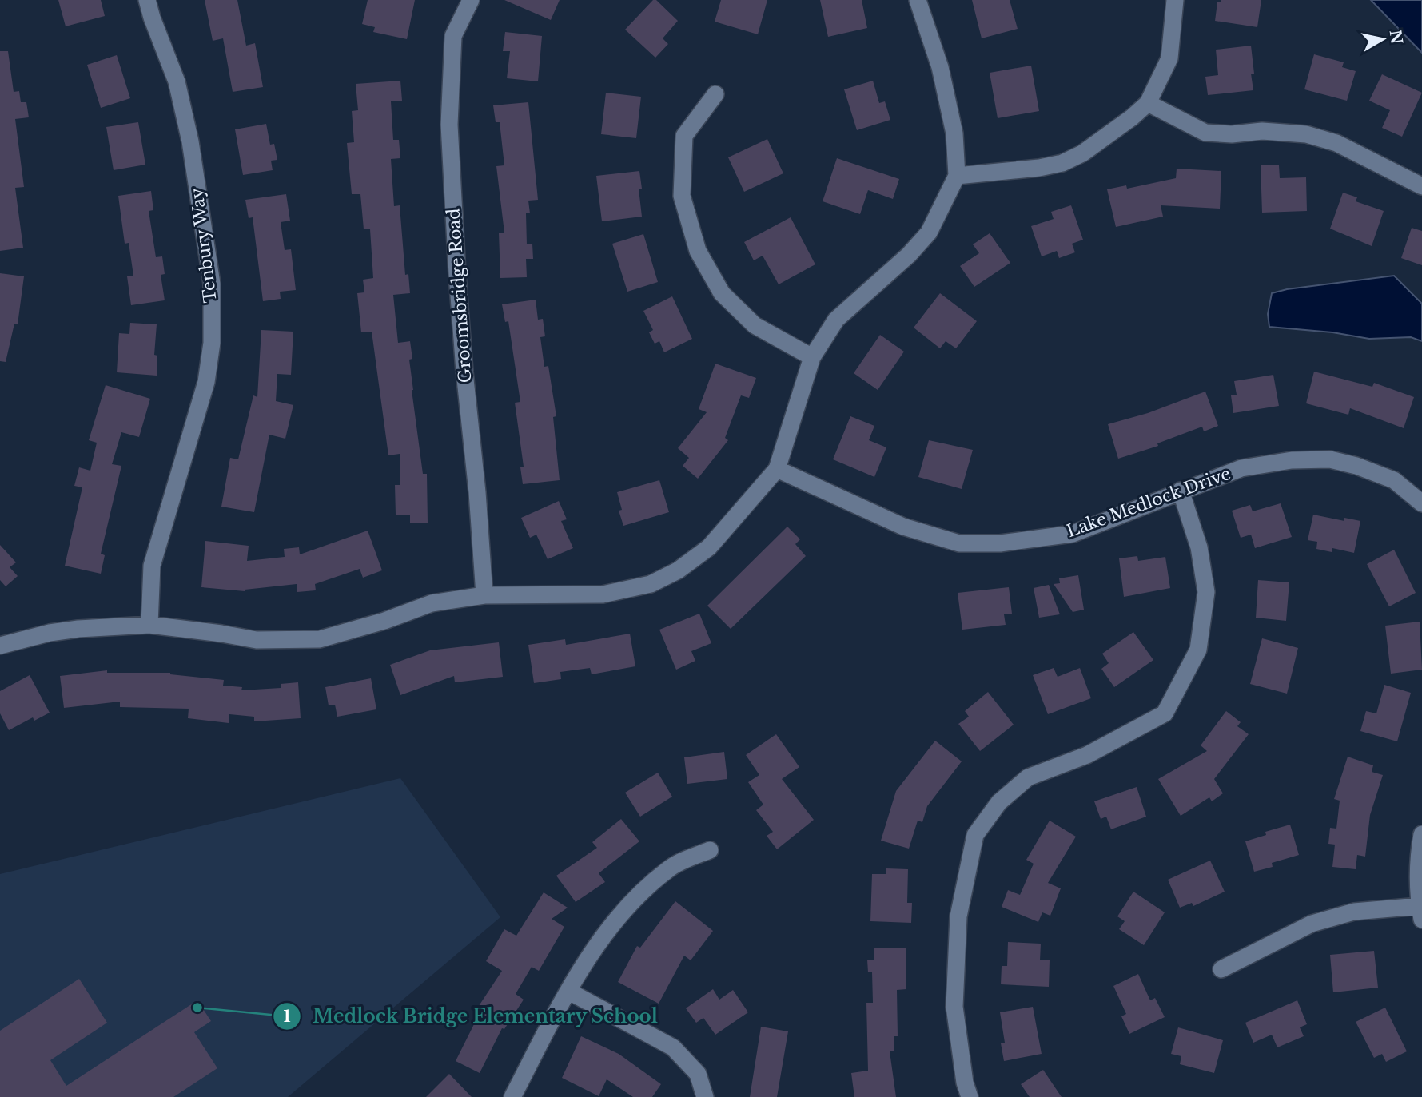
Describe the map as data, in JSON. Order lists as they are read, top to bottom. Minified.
{"streets":{"street":["Tenbury Way","Groomsbridge Road","Lake Medlock Drive"]},"places":["Medlock Bridge Elementary School"],"north":"right"}
